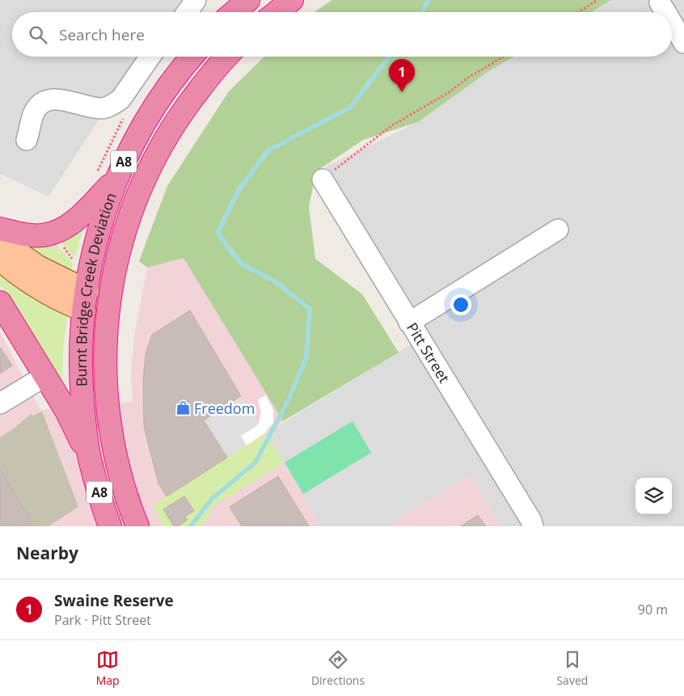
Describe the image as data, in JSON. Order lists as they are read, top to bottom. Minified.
{"streets":{"highway":["A8","Burnt Bridge Creek Deviation"],"street":["Pitt Street"]},"crossings":[["A8","Burnt Bridge Creek Deviation"]],"places":{"shop":["Freedom"]},"page":{"search":"Search here","pins":"1","heading":"Nearby","list":[{"mark":"1","name":"Swaine Reserve","note":"Park · Pitt Street","value":"90 m"}],"nav":["Map","Directions","Saved"]}}
